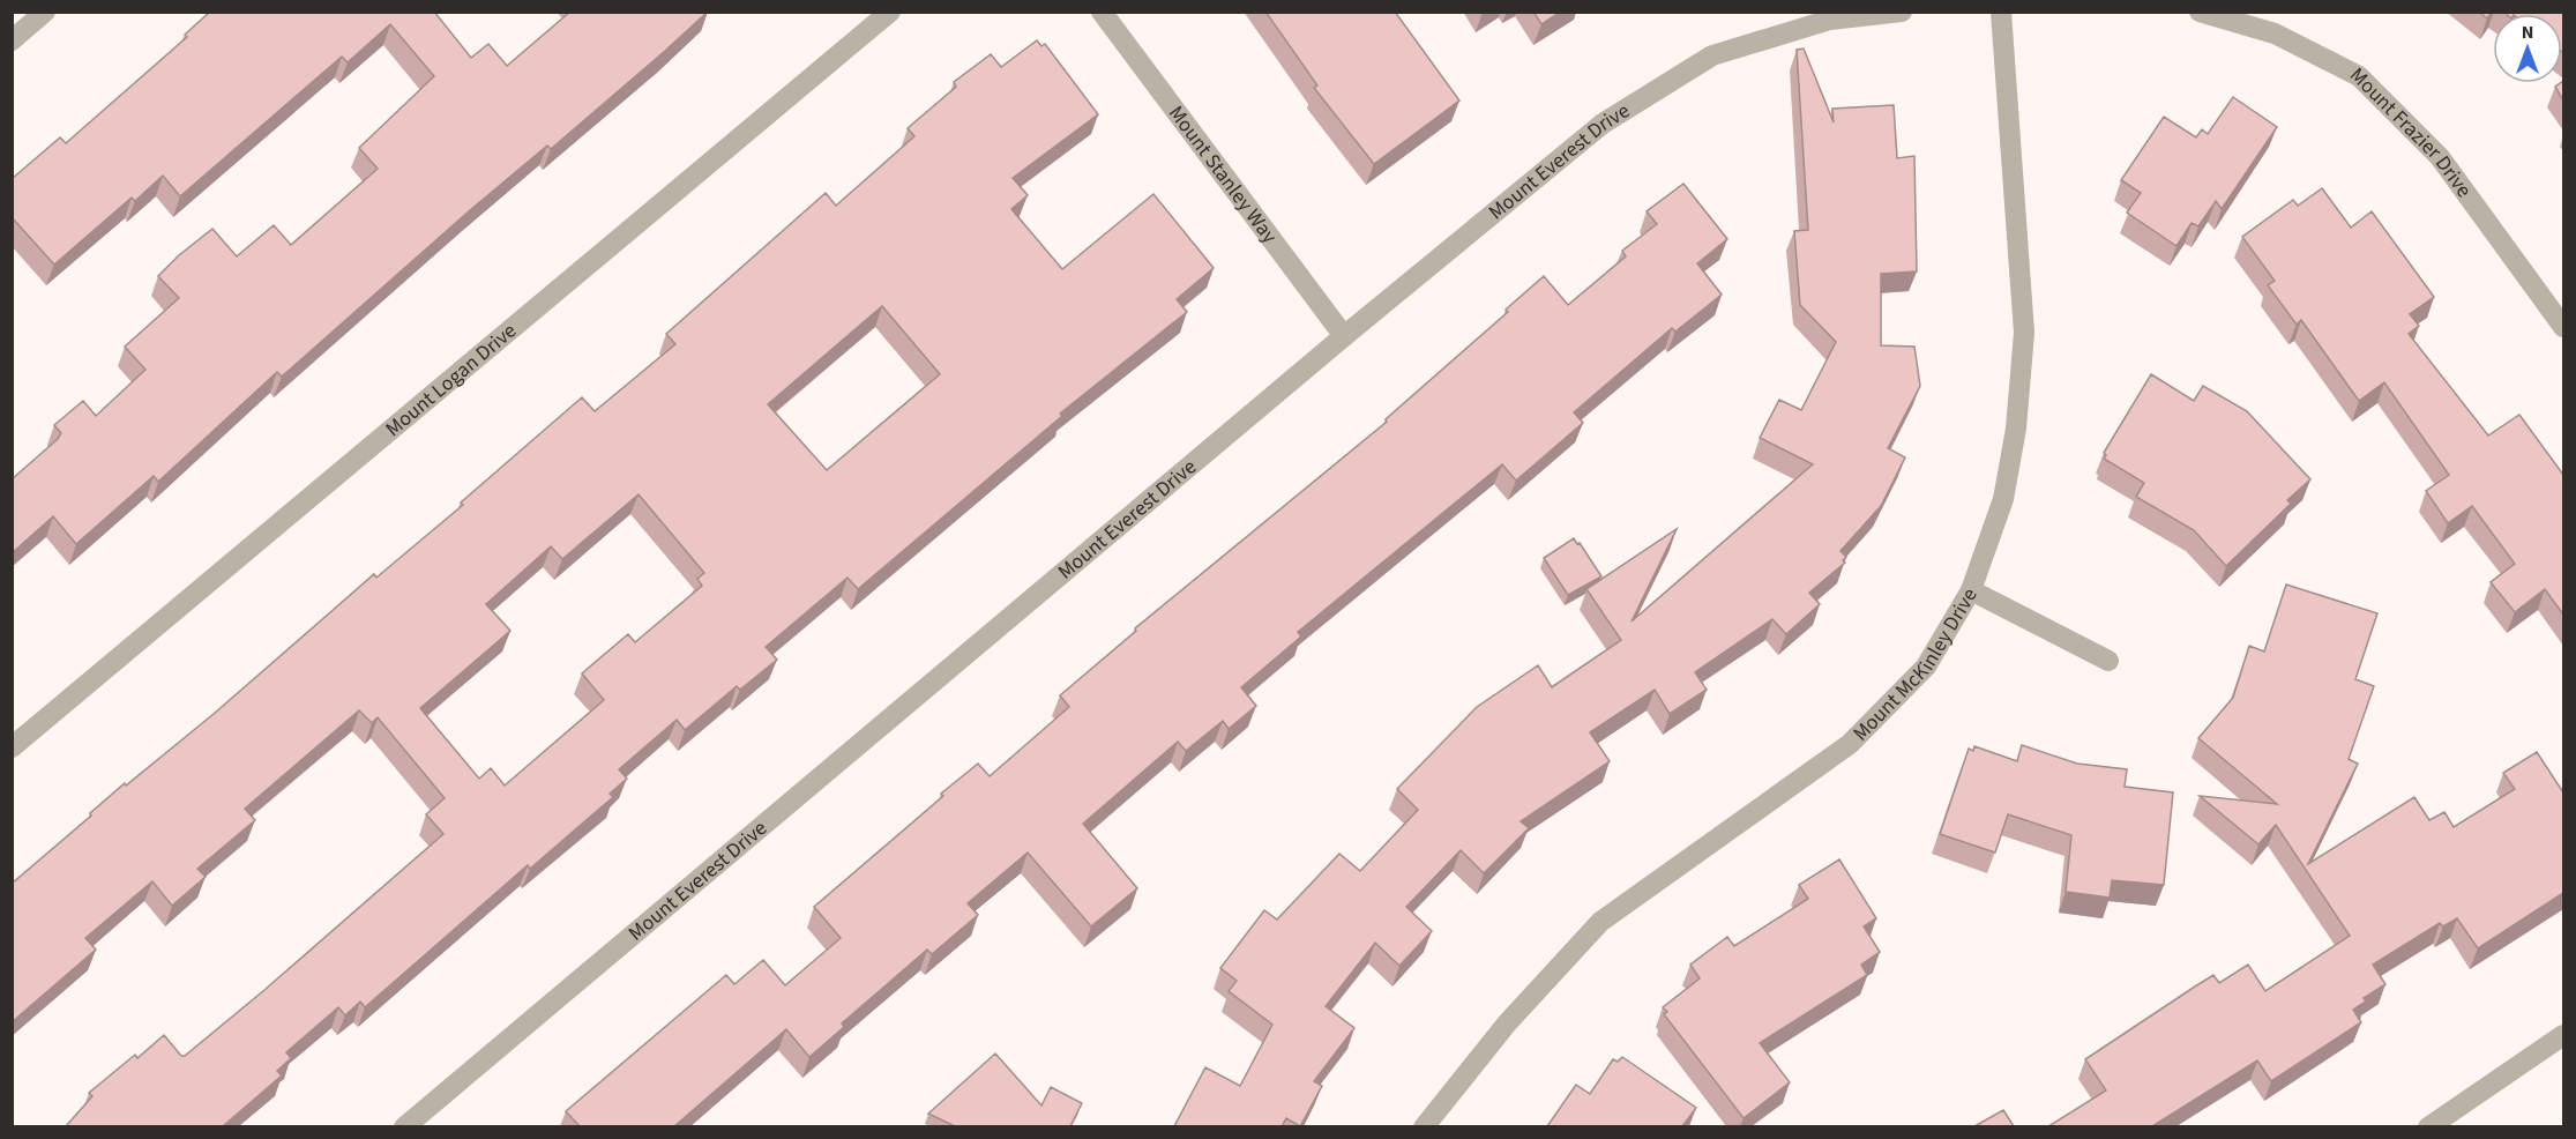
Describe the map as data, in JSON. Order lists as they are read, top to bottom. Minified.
{"streets":{"street":["Mount Frazier Drive","Mount Everest Drive","Mount Stanley Way","Mount Logan Drive","Mount McKinley Drive"]},"crossings":[["Mount Everest Drive","Mount Stanley Way"]],"north":"top"}
